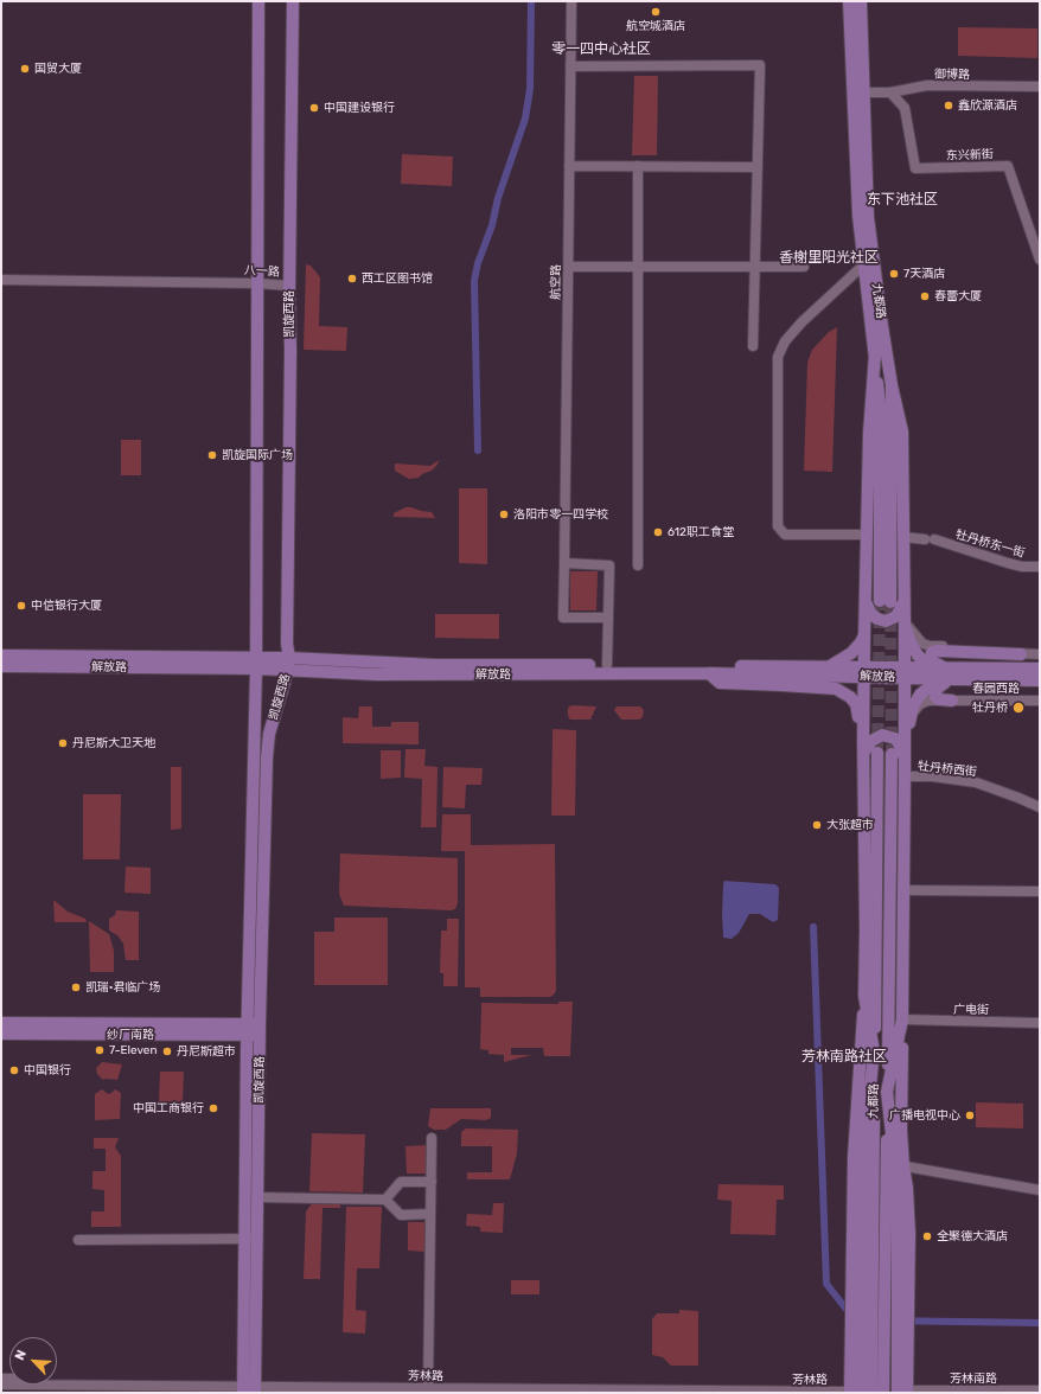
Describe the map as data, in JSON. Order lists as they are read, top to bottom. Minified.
{"streets":{"main road":["九都路","凯旋西路","解放路","纱厂南路"],"street":["御博路","东兴新街","八一路","航空路","牡丹桥东一街","春园西路","牡丹桥西街","广电街","芳林路","芳林南路"]},"crossings":[["御博路","东兴新街"],["御博路","九都路"],["八一路","凯旋西路"],["九都路","芳林路"],["凯旋西路","解放路"],["凯旋西路","纱厂南路"],["凯旋西路","芳林路"]],"districts":["零一四中心社区","东下池社区","香榭里阳光社区","芳林南路社区"],"places":["航空城酒店","国贸大厦","鑫欣源酒店","中国建设银行","7天酒店","西工区图书馆","春蕾大厦","凯旋国际广场","洛阳市零一四学校","612职工食堂","中信银行大厦","牡丹桥","丹尼斯大卫天地","大张超市","凯瑞·君临广场","7-Eleven","丹尼斯超市","中国银行","中国工商银行","广播电视中心","全聚德大酒店"],"north":"top left"}
